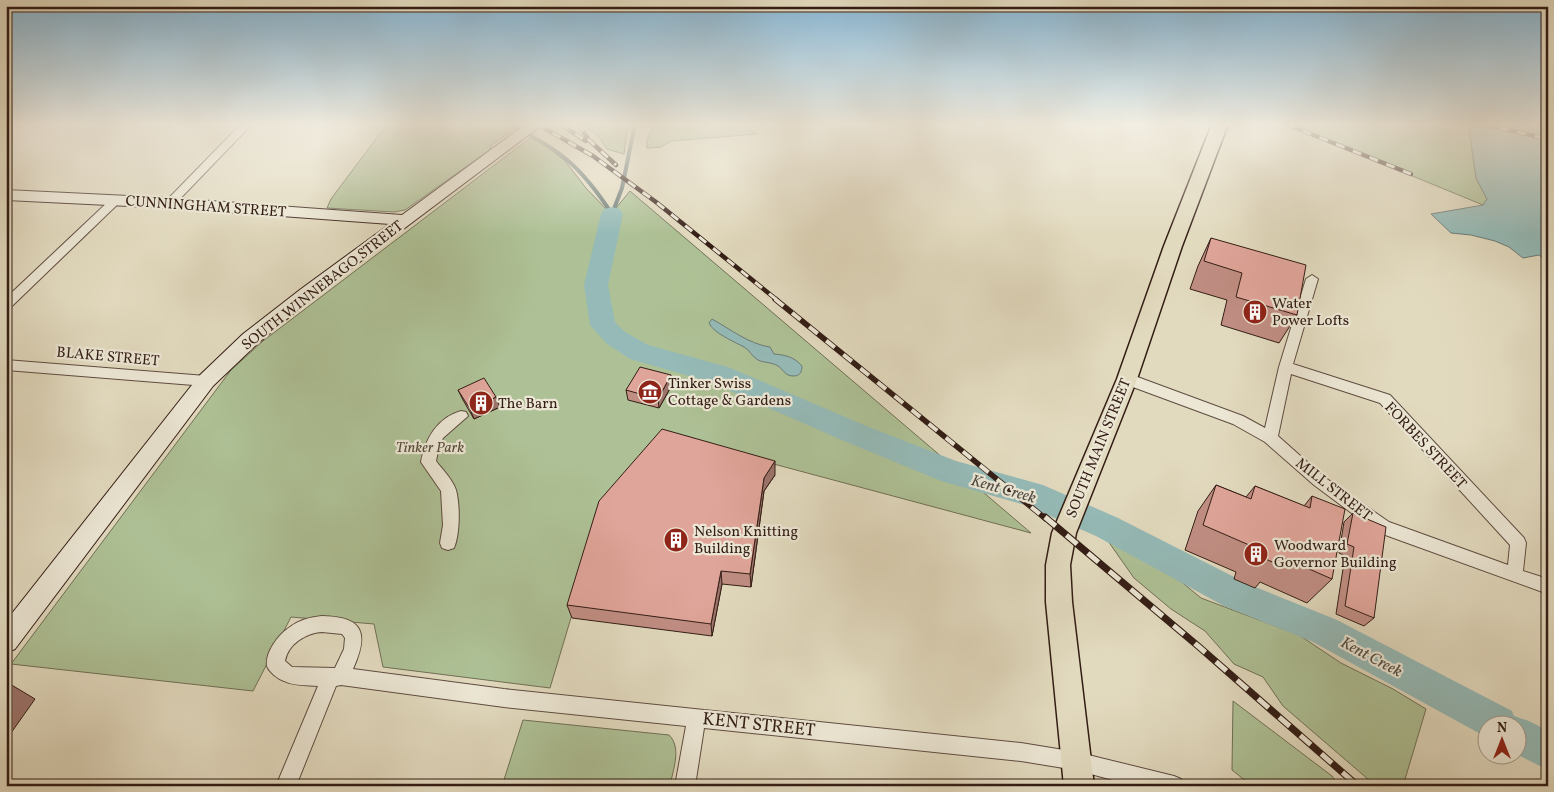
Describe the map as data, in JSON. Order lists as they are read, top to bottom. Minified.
{"streets":{"main road":["CUNNINGHAM STREET","SOUTH WINNEBAGO STREET","SOUTH MAIN STREET"],"street":["BLAKE STREET","FORBES STREET","MILL STREET","KENT STREET"]},"crossings":[["CUNNINGHAM STREET","SOUTH WINNEBAGO STREET"],["SOUTH WINNEBAGO STREET","BLAKE STREET"],["FORBES STREET","MILL STREET"],["SOUTH MAIN STREET","MILL STREET"],["SOUTH MAIN STREET","KENT STREET"]],"water":["Kent Creek"],"parks":["Tinker Park"],"places":{"building":["Water Power Lofts","The Barn","Nelson Knitting Building","Woodward Governor Building"],"museum":["Tinker Swiss Cottage & Gardens"]},"north":"top"}
